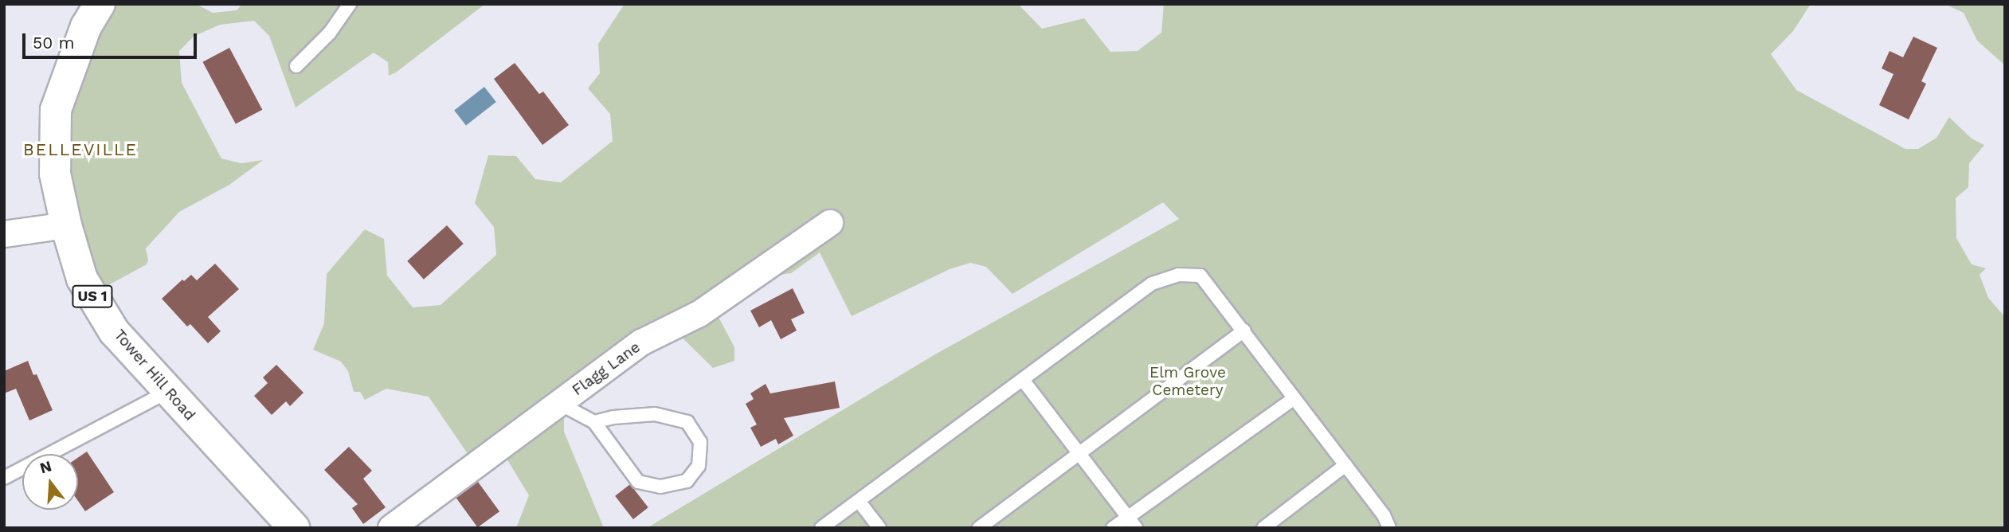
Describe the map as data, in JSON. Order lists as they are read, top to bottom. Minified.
{"streets":{"main road":["US 1","Tower Hill Road"],"street":["Flagg Lane"]},"districts":["BELLEVILLE"],"parks":["Elm Grove Cemetery"],"scale_bar":"50 m","north":"top"}
